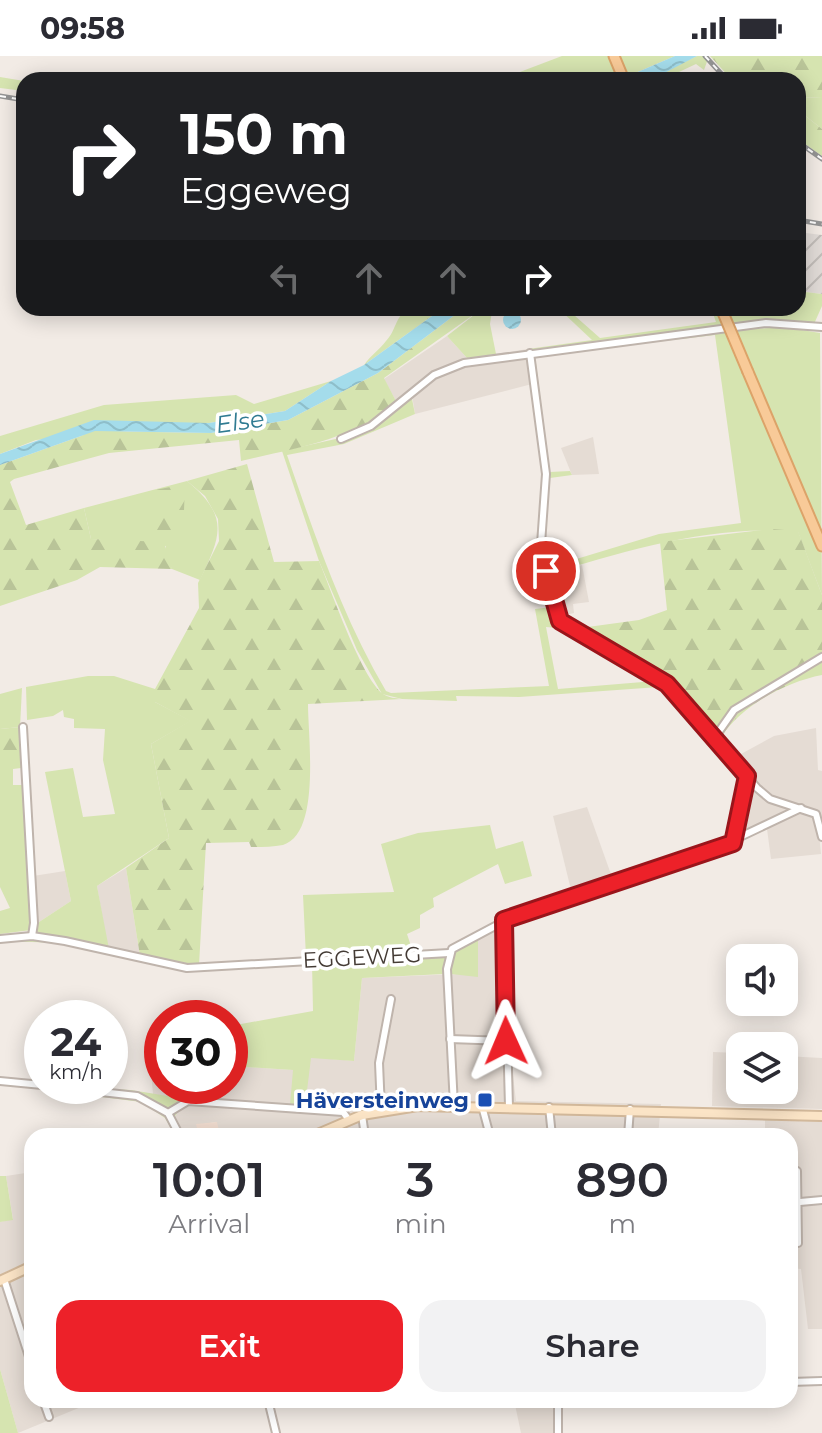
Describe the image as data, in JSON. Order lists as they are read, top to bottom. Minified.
{"streets":{"street":["EGGEWEG"]},"water":["Else"],"places":{"transit":["Häversteinweg"]},"page":{"status":"09:58","turn":["150 m","Eggeweg"],"speed":"24 km/h","limit":"30","eta":["10:01","Arrival","3","min","890","m"],"buttons":["Exit","Share"]}}
